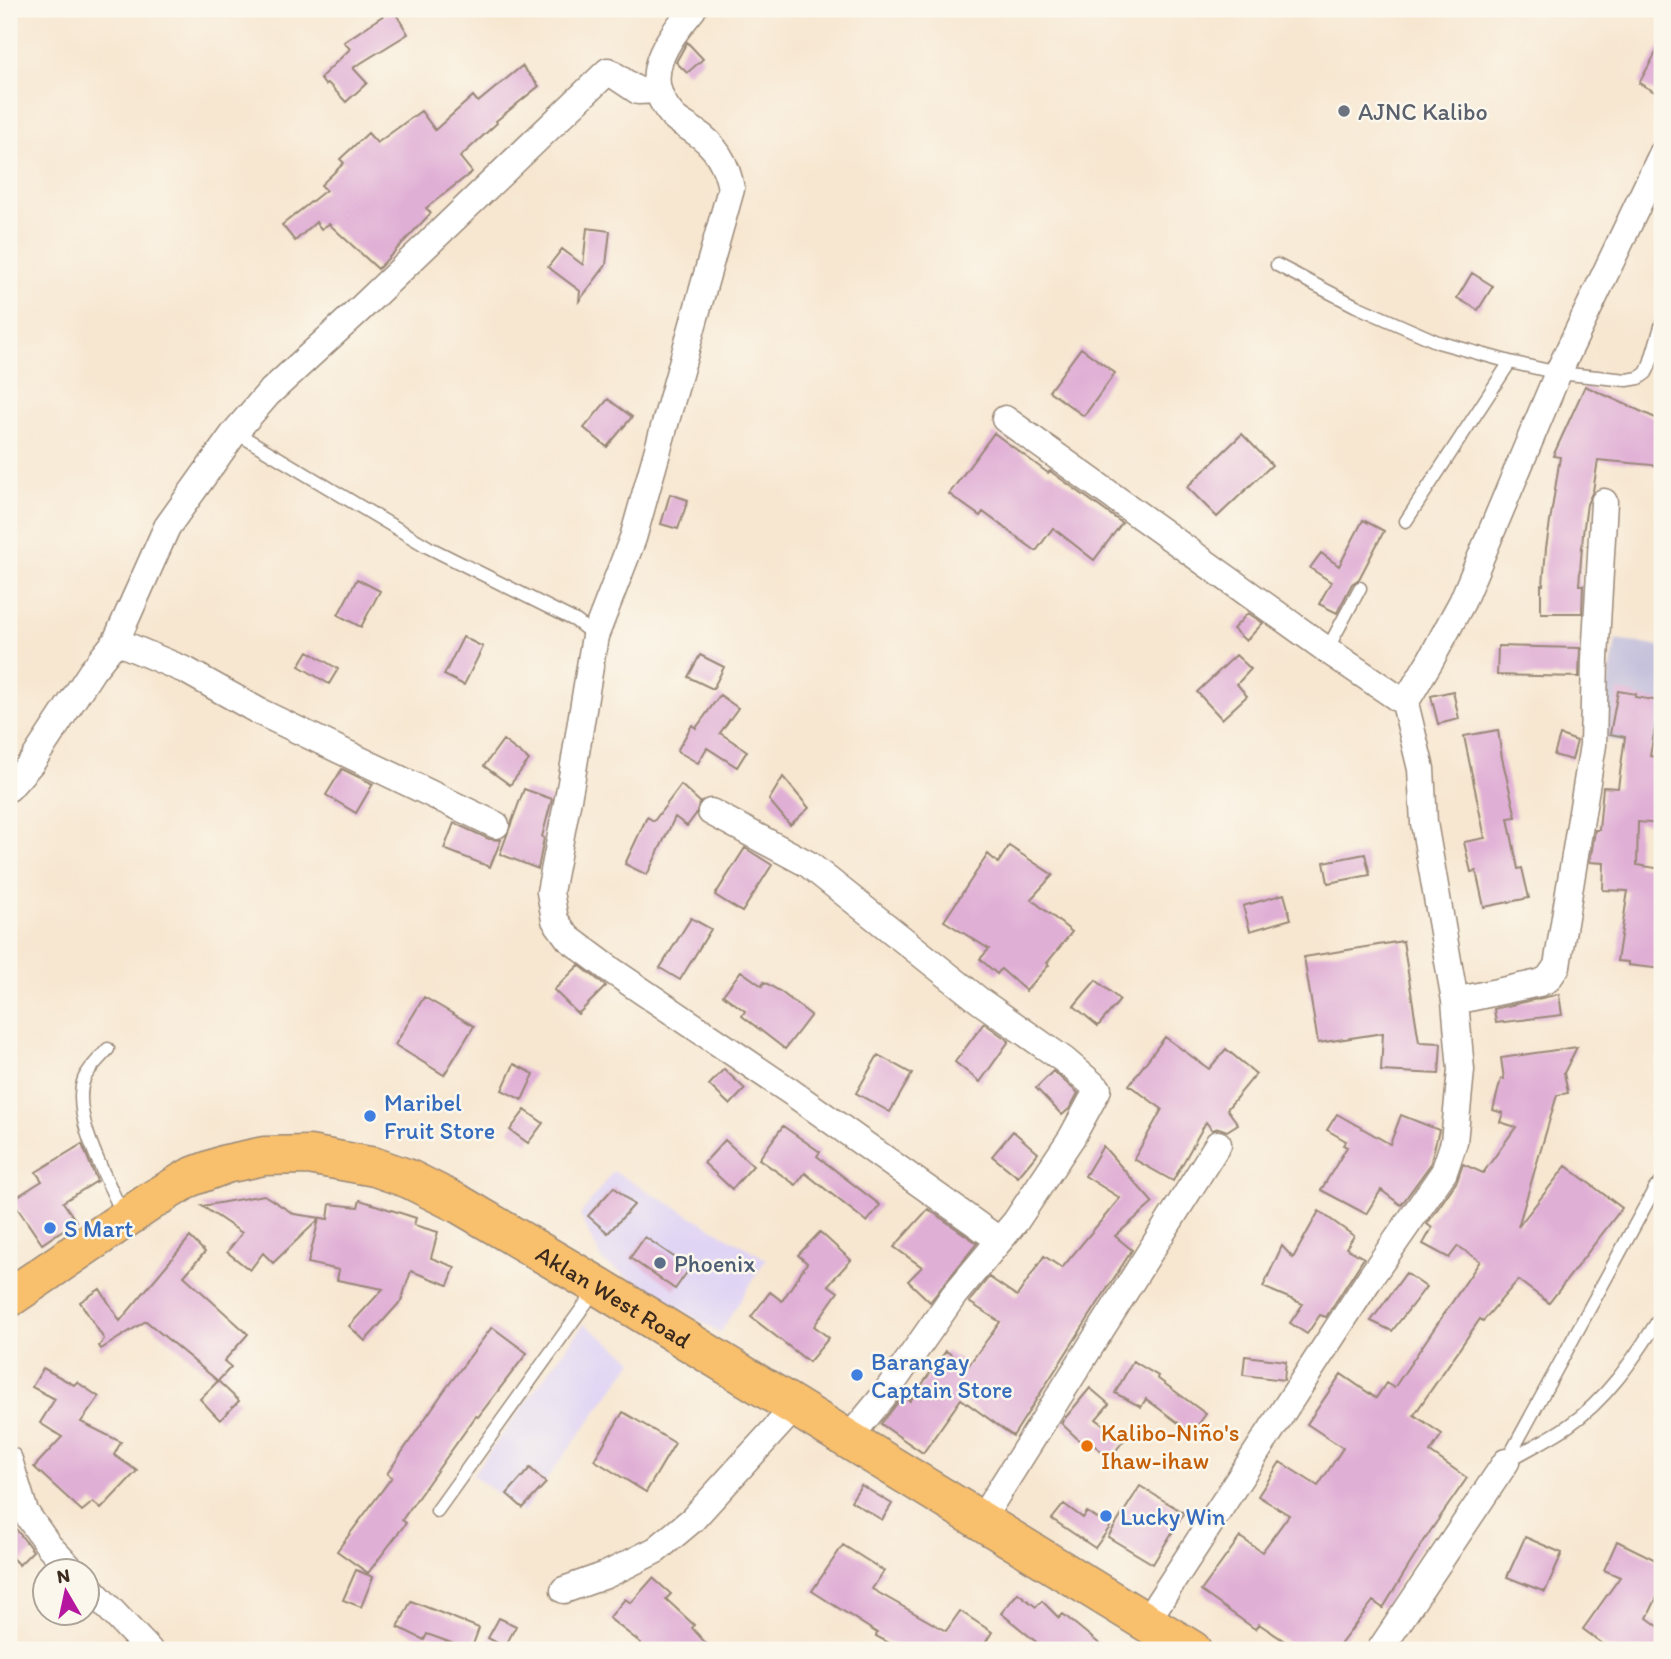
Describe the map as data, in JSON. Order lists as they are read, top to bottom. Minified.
{"streets":{"main road":["Aklan West Road"]},"places":["AJNC Kalibo","Maribel Fruit Store","S Mart","Phoenix","Barangay Captain Store","Kalibo-Niño's Ihaw-ihaw","Lucky Win"],"north":"top"}
